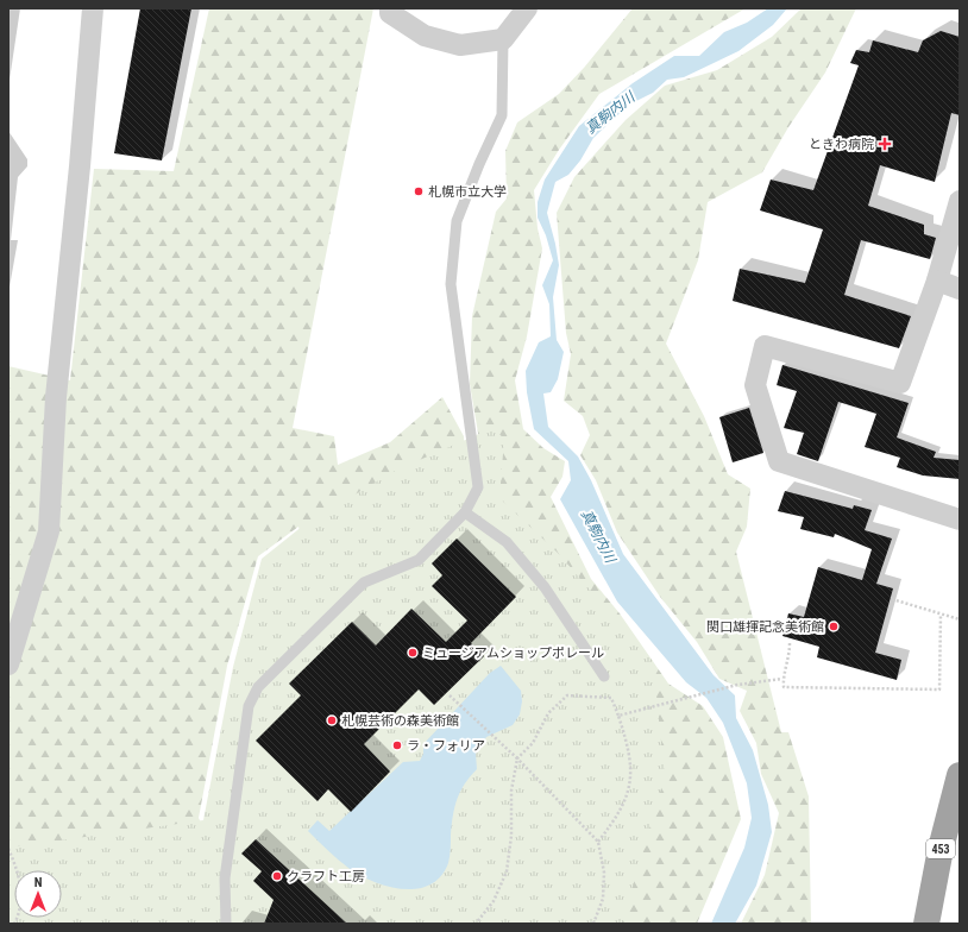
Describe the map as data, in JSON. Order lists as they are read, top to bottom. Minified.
{"streets":{"highway":["453"]},"water":["真駒内川"],"places":{"health":["ときわ病院"],"other":["札幌市立大学","関口雄揮記念美術館","ミュージアムショップポレール","札幌芸術の森美術館","ラ・フォリア","クラフト工房"]},"north":"top"}
